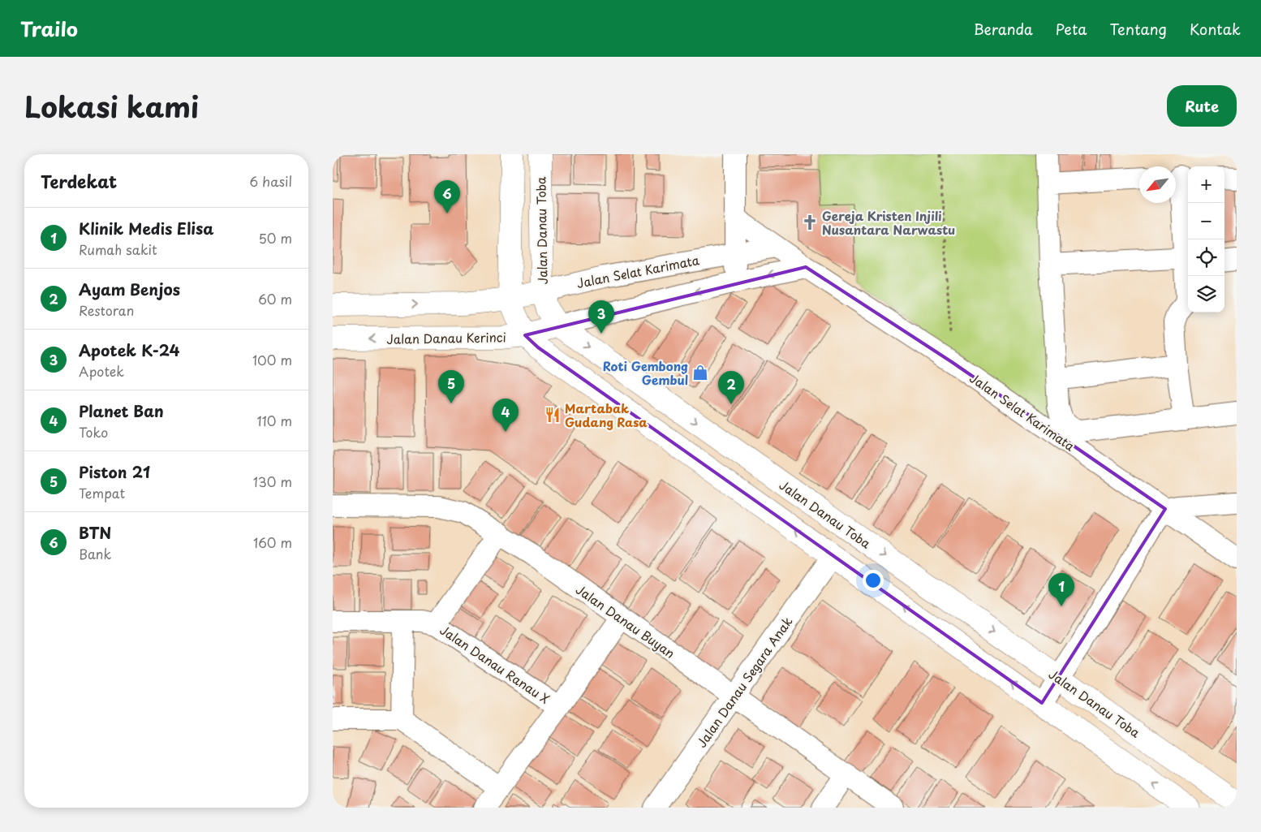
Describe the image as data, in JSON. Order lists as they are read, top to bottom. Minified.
{"streets":{"main road":["Jalan Danau Toba","Jalan Danau Kerinci"],"street":["Jalan Selat Karimata","Jalan Danau Buyan","Jalan Danau Ranau X","Jalan Danau Segara Anak"]},"crossings":[["Jalan Danau Toba","Jalan Selat Karimata"],["Jalan Danau Toba","Jalan Danau Kerinci"],["Jalan Danau Buyan","Jalan Danau Segara Anak"]],"places":{"church":["Gereja Kristen Injili Nusantara Narwastu"],"shop":["Roti Gembong Gembul"],"restaurant":["Martabak Gudang Rasa"]},"north":"bottom left","page":{"header":"Trailo","nav":["Beranda","Peta","Tentang","Kontak"],"title":"Lokasi kami","buttons":"Rute","heading":["Terdekat","6 hasil"],"map_buttons":["+","−"],"pins":["6","3","5","2","4","1"],"list":[{"mark":"1","name":"Klinik Medis Elisa","note":"Rumah sakit","value":"50 m"},{"mark":"2","name":"Ayam Benjos","note":"Restoran","value":"60 m"},{"mark":"3","name":"Apotek K-24","note":"Apotek","value":"100 m"},{"mark":"4","name":"Planet Ban","note":"Toko","value":"110 m"},{"mark":"5","name":"Piston 21","note":"Tempat","value":"130 m"},{"mark":"6","name":"BTN","note":"Bank","value":"160 m"}]}}
